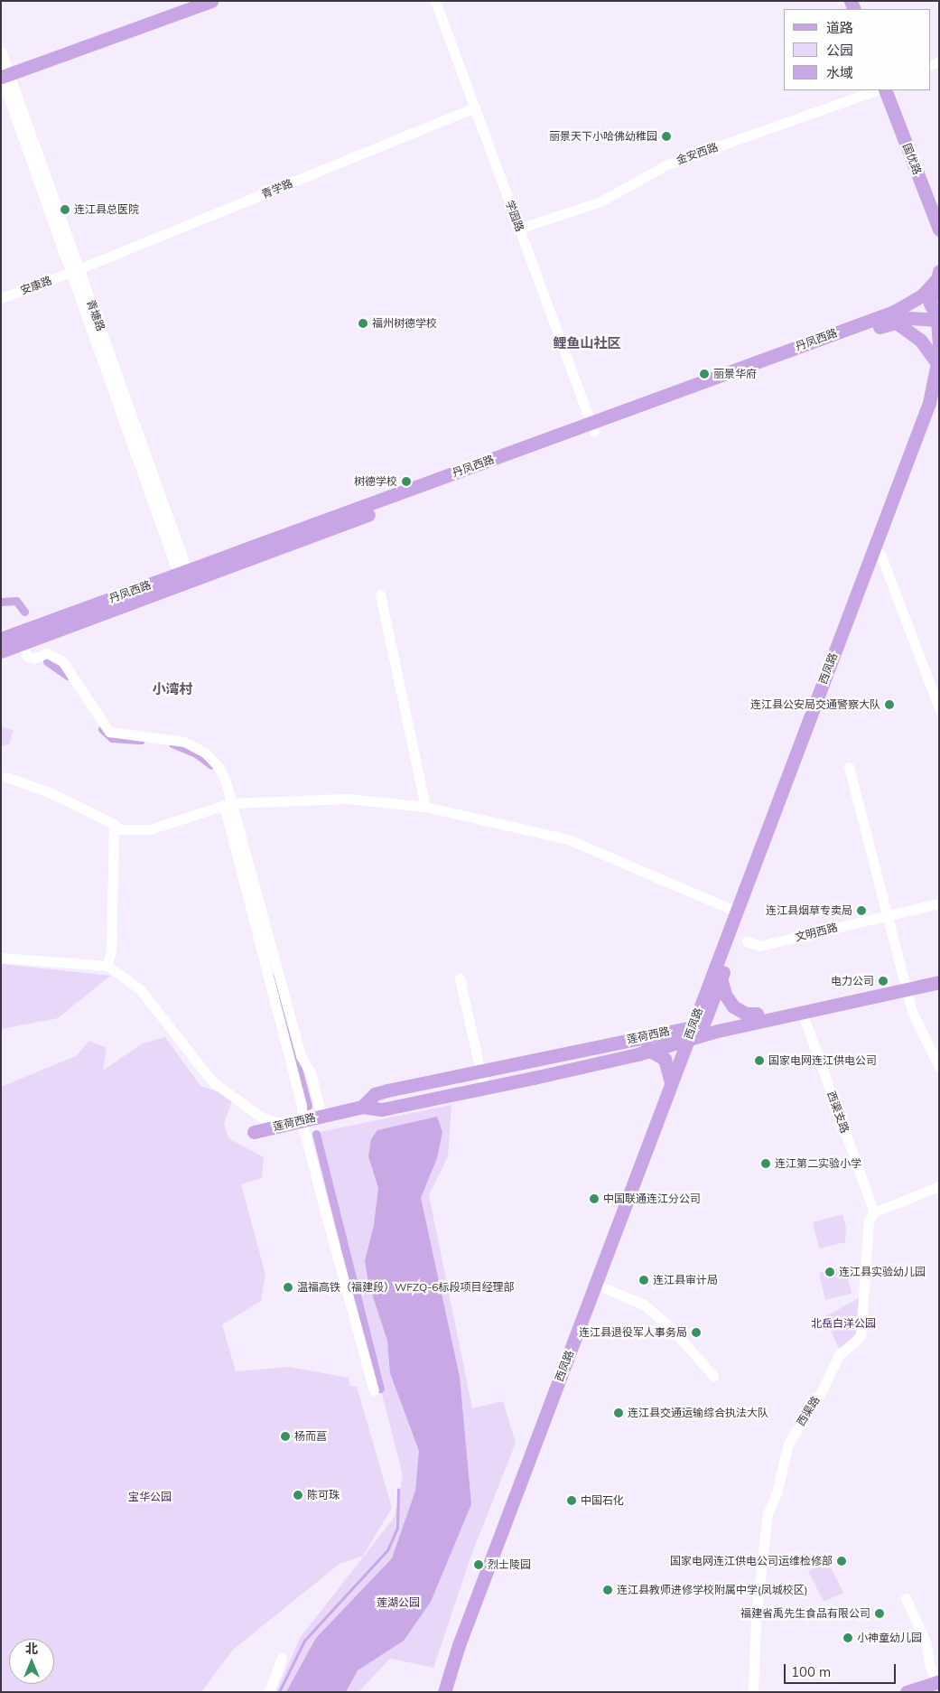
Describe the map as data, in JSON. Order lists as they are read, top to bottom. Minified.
{"streets":{"main road":["国优路","丹凤西路","西凤路","莲荷西路"],"street":["金安西路","青学路","学园路","安康路","青塘路","文明西路","西渠支路","西渠路"]},"crossings":[["金安西路","学园路"],["青学路","学园路"],["青学路","安康路"],["青学路","青塘路"],["学园路","丹凤西路"],["安康路","青塘路"],["青塘路","丹凤西路"],["西凤路","莲荷西路"],["莲荷西路","西渠支路"],["西渠支路","西渠路"]],"districts":["鲤鱼山社区","小湾村"],"parks":["北岳白洋公园","宝华公园","莲湖公园"],"places":["丽景天下小哈佛幼稚园","连江县总医院","福州树德学校","丽景华府","树德学校","连江县公安局交通警察大队","连江县烟草专卖局","电力公司","国家电网连江供电公司","连江第二实验小学","中国联通连江分公司","连江县实验幼儿园","连江县审计局","温福高铁（福建段）WFZQ-6标段项目经理部","连江县退役军人事务局","连江县交通运输综合执法大队","杨而菖","陈可珠","中国石化","国家电网连江供电公司运维检修部","烈士陵园","连江县教师进修学校附属中学(凤城校区)","福建省禹先生食品有限公司","小神童幼儿园"],"legend":["道路","公园","水域"],"scale_bar":"100 m","north":"top"}
